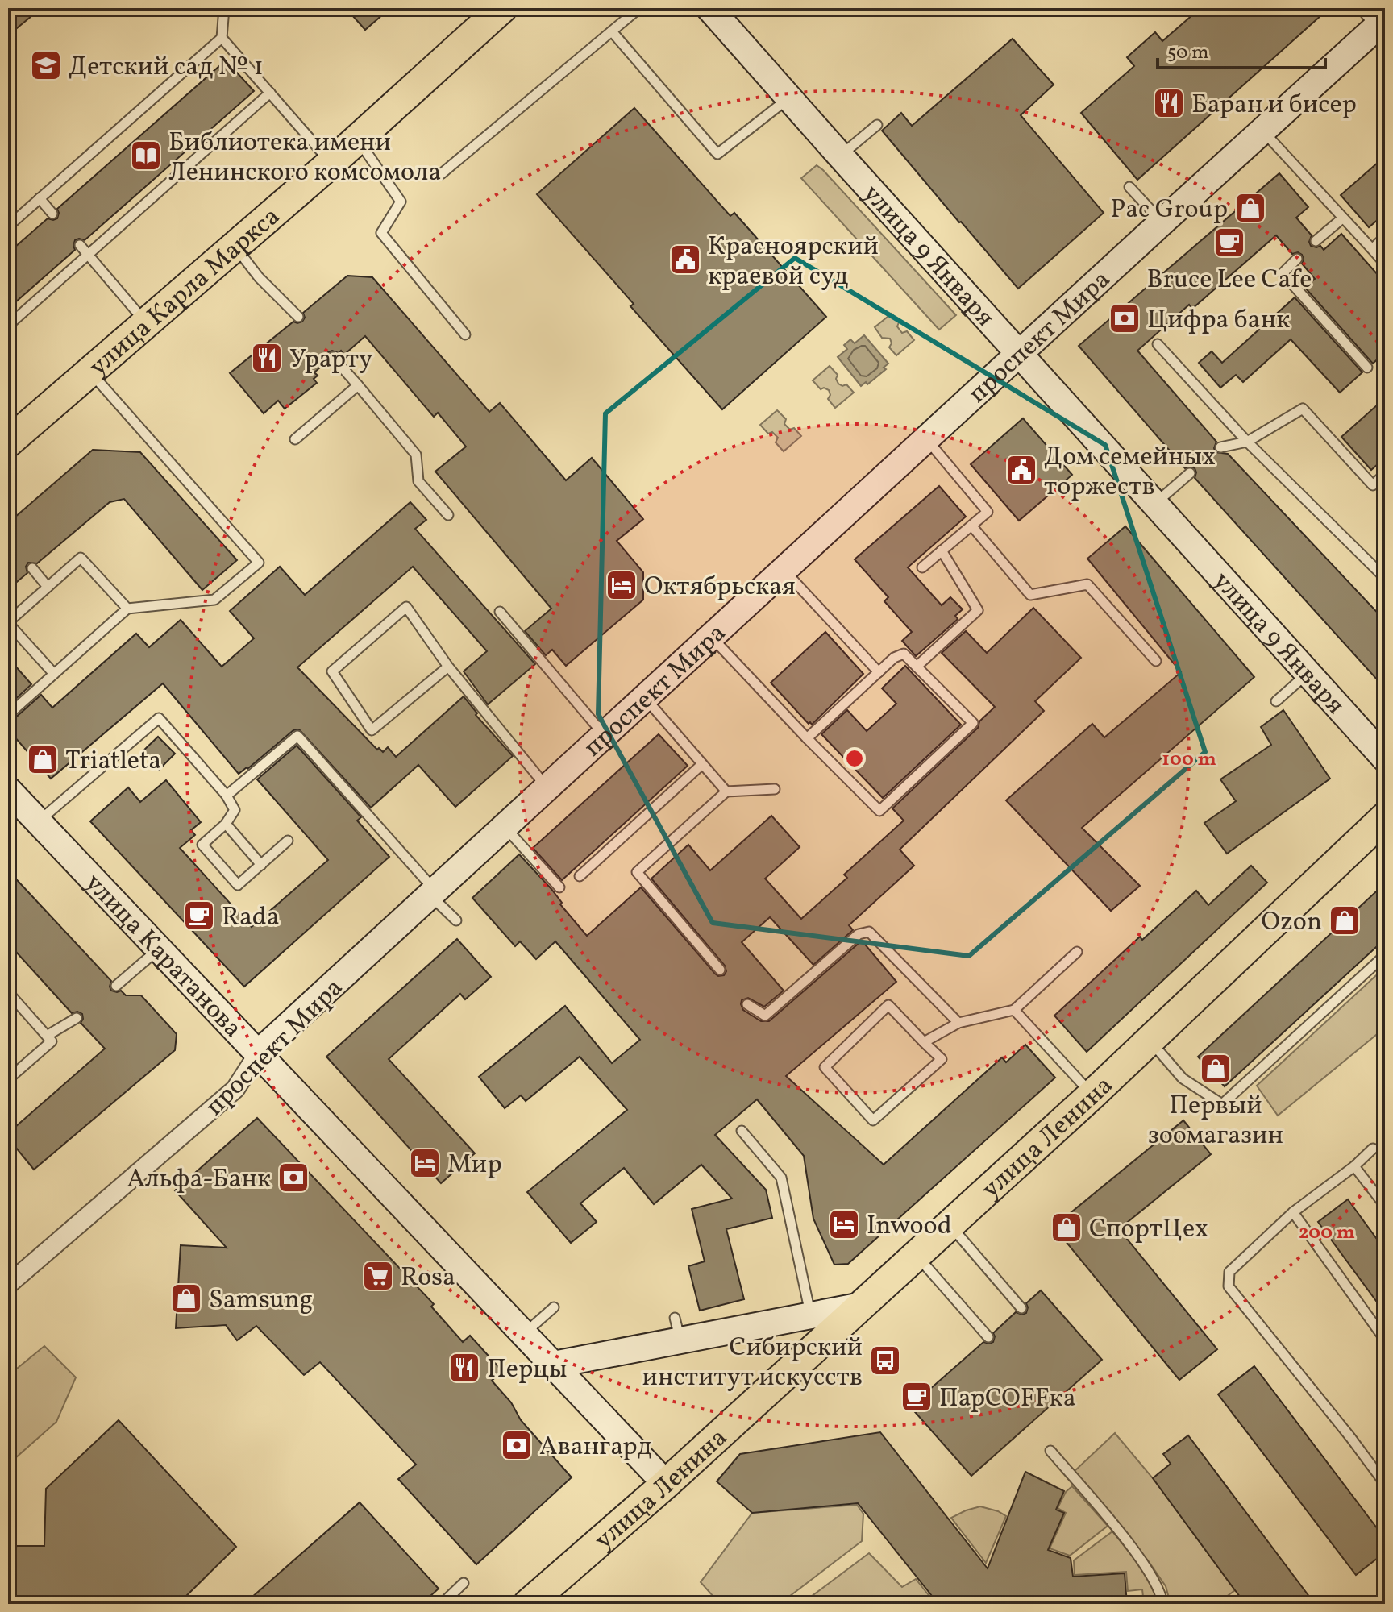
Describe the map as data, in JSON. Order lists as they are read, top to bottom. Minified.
{"streets":{"main road":["улица Карла Маркса","улица Ленина"],"street":["улица 9 Января","проспект Мира","улица Каратанова"]},"crossings":[["улица 9 Января","проспект Мира"],["проспект Мира","улица Каратанова"],["улица Каратанова","улица Ленина"]],"places":{"school or university":["Детский сад № 1"],"restaurant":["Баран и бисер","Урарту","Перцы"],"library":["Библиотека имени Ленинского комсомола"],"shop":["Pac Group","Triatleta","Ozon","Первый зоомагазин","СпортЦех","Samsung"],"cafe":["Bruce Lee Cafe","Rada","ПарCOFFка"],"public building":["Красноярский краевой суд","Дом семейных торжеств"],"bank":["Цифра банк","Альфа-Банк","Авангард"],"hotel":["Октябрьская","Мир","Inwood"],"supermarket":["Rosa"],"bus stop":["Сибирский институт искусств"]},"scale_bar":"50 m","rings":["100 m","200 m"]}
